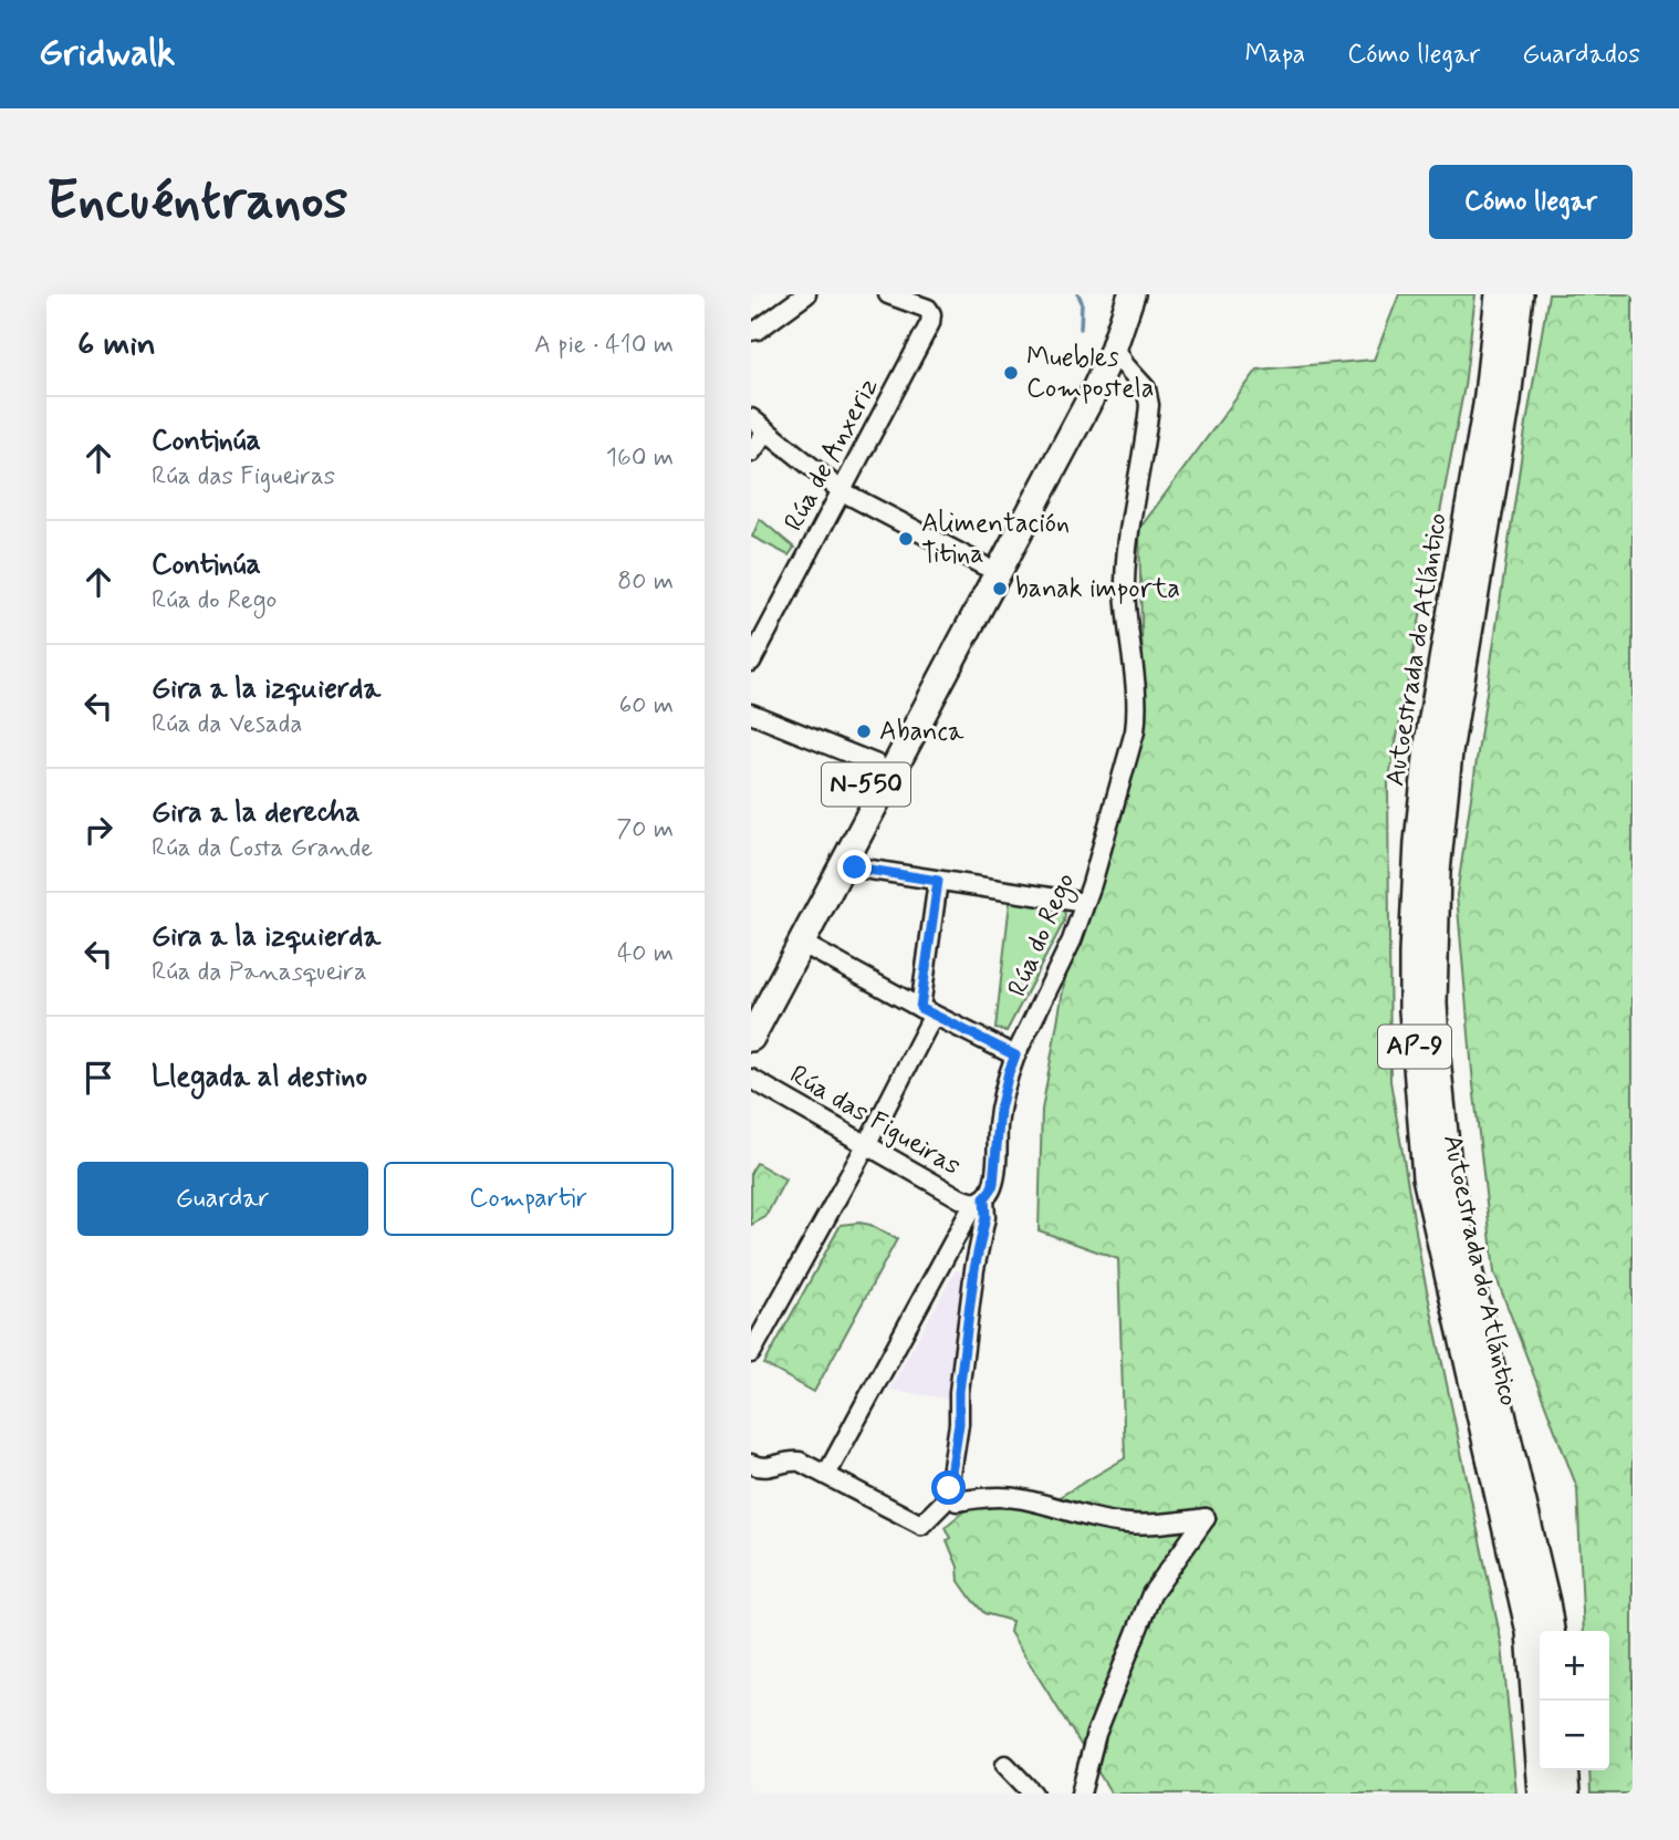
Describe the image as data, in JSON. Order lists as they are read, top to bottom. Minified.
{"streets":{"highway":["Autoestrada do Atlántico","N-550","AP-9"],"street":["Rúa de Anxeriz","Rúa do Rego","Rúa das Figueiras"]},"crossings":[["N-550","Rúa do Rego"],["Rúa do Rego","Rúa das Figueiras"]],"places":["Muebles Compostela","Alimentación Titina","banak importa","Abanca"],"page":{"header":"Gridwalk","nav":["Mapa","Cómo llegar","Guardados"],"buttons":["Cómo llegar",["Guardar","Compartir"]],"title":"Encuéntranos","heading":["6 min","A pie · 410 m"],"list":[["Continúa","Rúa das Figueiras","160 m"],["Continúa","Rúa do Rego","80 m"],["Gira a la izquierda","Rúa da Vesada","60 m"],["Gira a la derecha","Rúa da Costa Grande","70 m"],["Gira a la izquierda","Rúa da Panasqueira","40 m"],"Llegada al destino"],"map_buttons":["+","−"]}}
